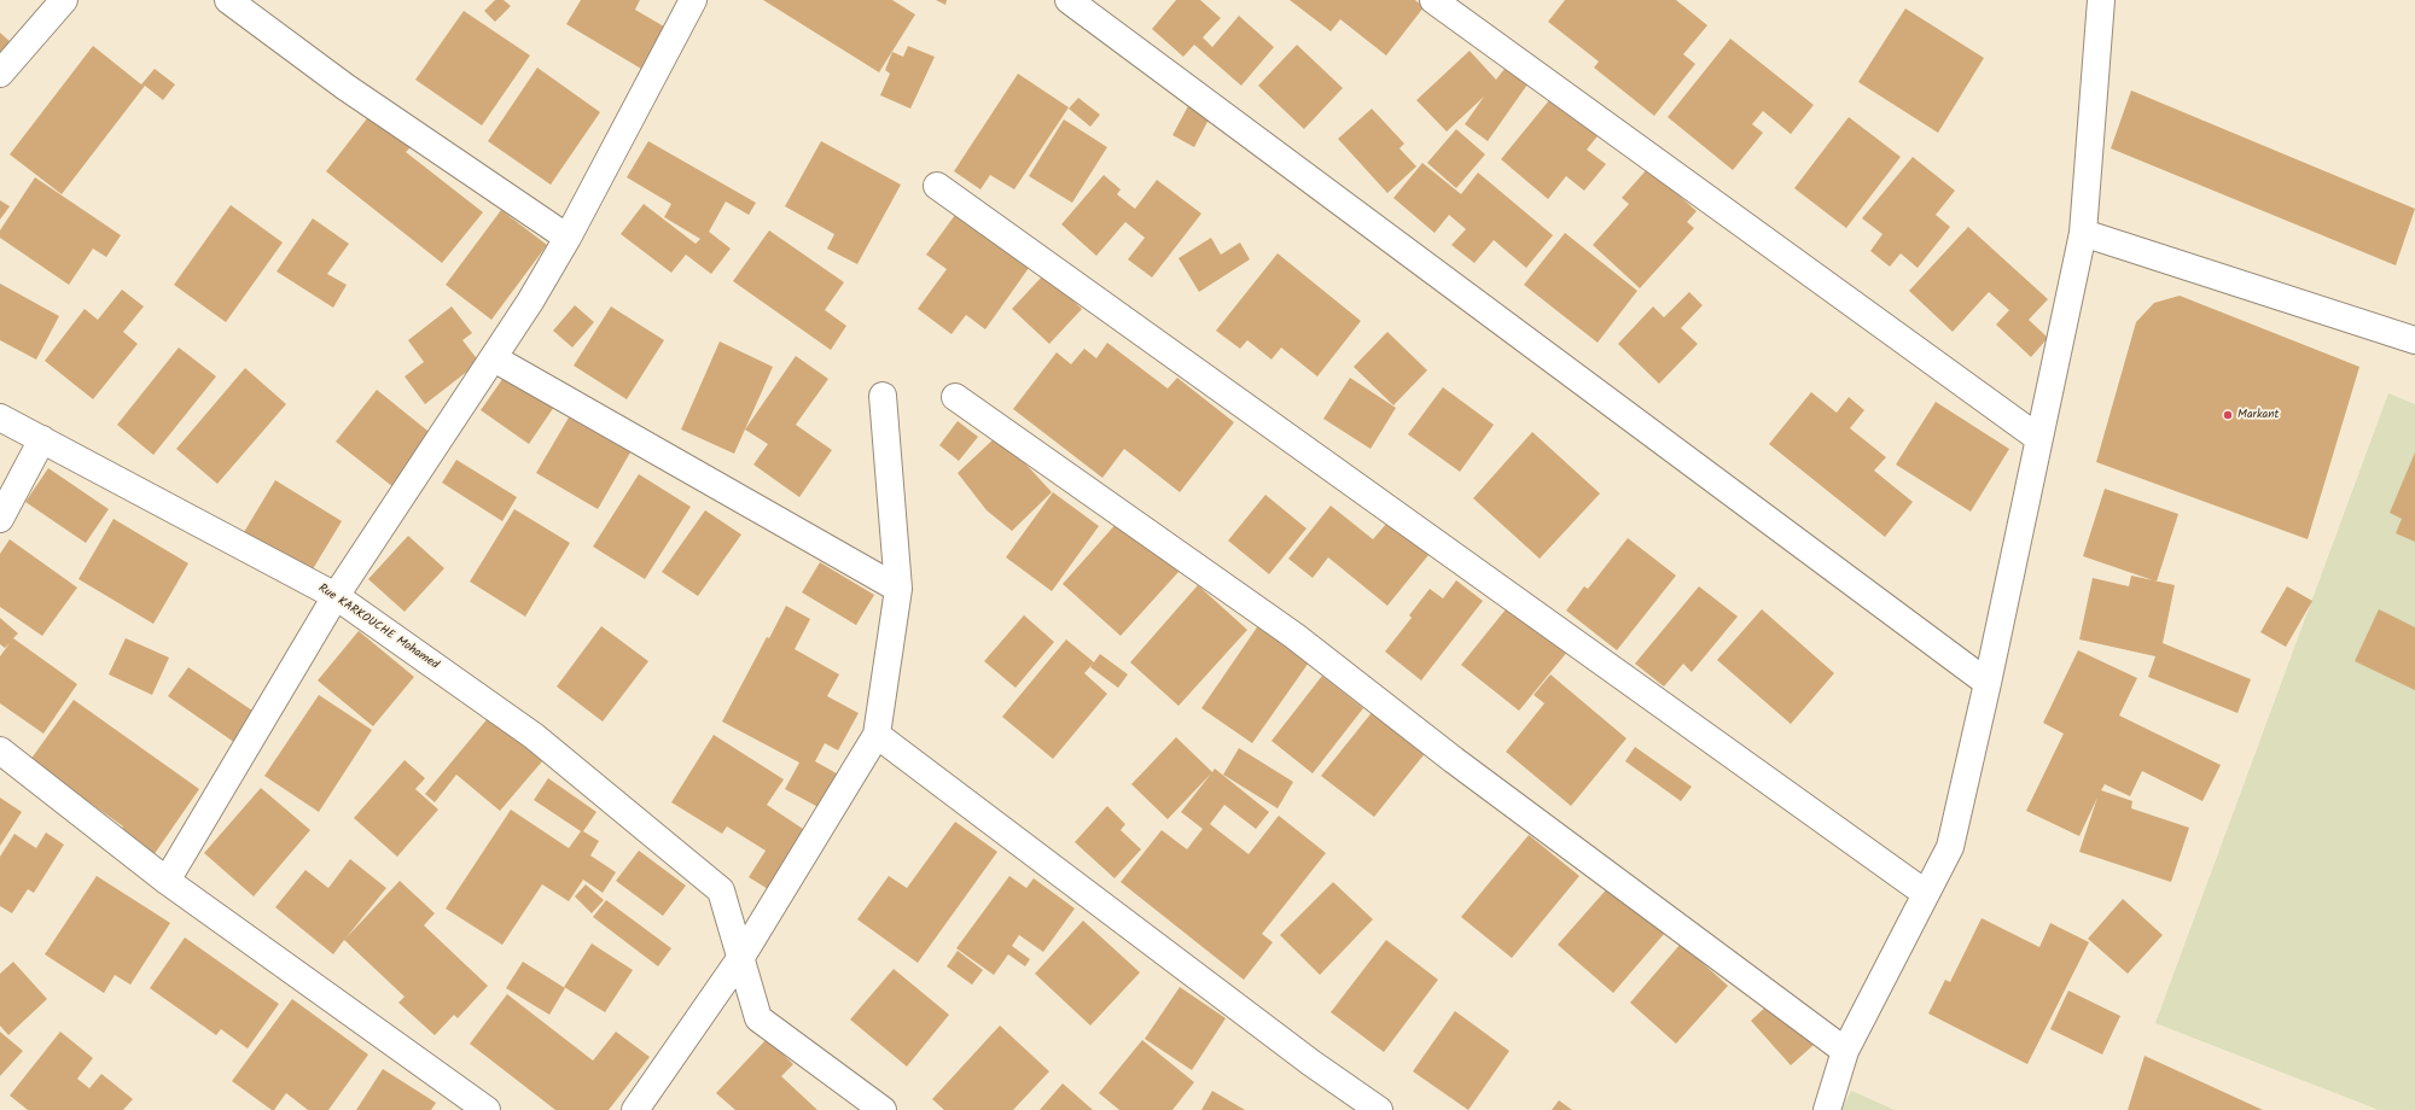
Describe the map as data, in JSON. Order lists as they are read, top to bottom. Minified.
{"streets":{"street":["Rue KARKOUCHE Mohamed"]},"places":["Markant"]}
